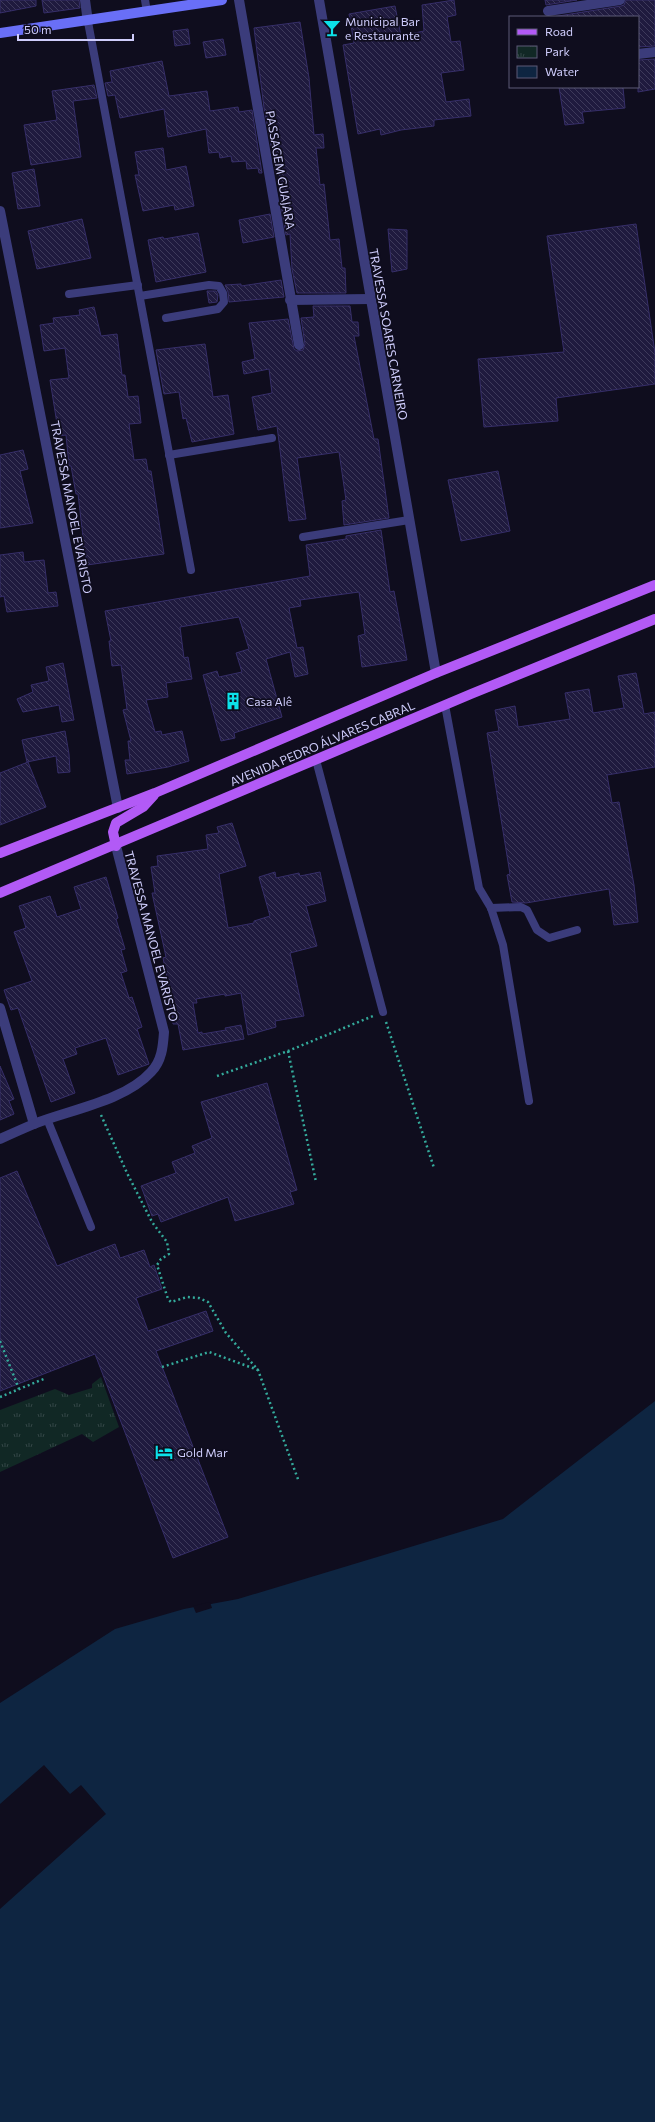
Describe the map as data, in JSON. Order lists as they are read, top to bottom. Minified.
{"streets":{"main road":["AVENIDA PEDRO ÁLVARES CABRAL"],"street":["PASSAGEM GUAJARA","TRAVESSA SOARES CARNEIRO","TRAVESSA MANOEL EVARISTO"]},"crossings":[["TRAVESSA SOARES CARNEIRO","AVENIDA PEDRO ÁLVARES CABRAL"],["TRAVESSA MANOEL EVARISTO","AVENIDA PEDRO ÁLVARES CABRAL"]],"places":{"bar":["Municipal Bar e Restaurante"],"building":["Casa Alê"],"hotel":["Gold Mar"]},"legend":["Road","Park","Water"],"scale_bar":"50 m"}
